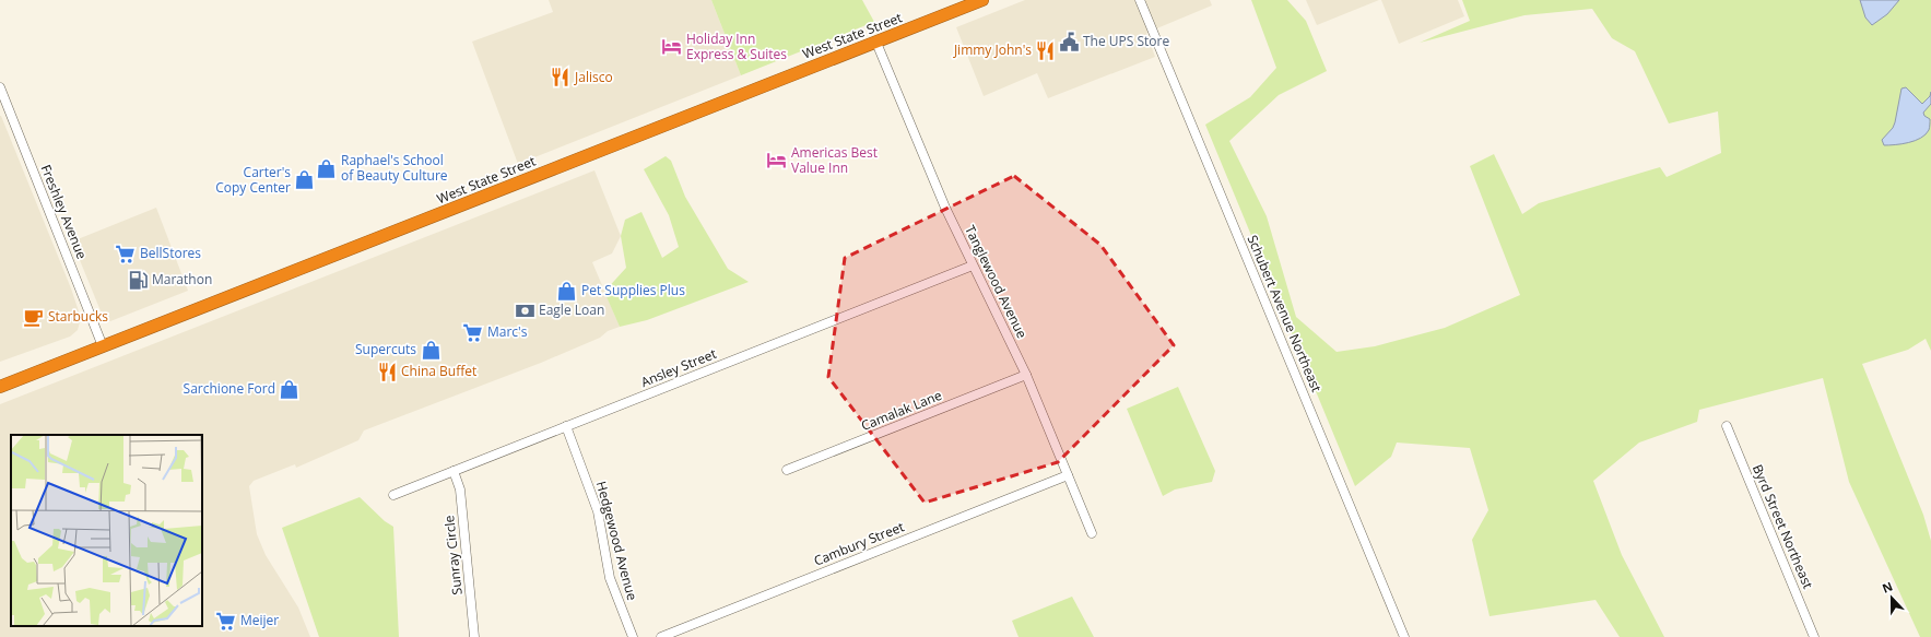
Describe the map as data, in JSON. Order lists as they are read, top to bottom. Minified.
{"streets":{"highway":["West State Street"],"street":["Freshley Avenue","Tanglewood Avenue","Schubert Avenue Northeast","Ansley Street","Camalak Lane","Byrd Street Northeast","Hedgewood Avenue","Cambury Street","Sunray Circle"]},"crossings":[["West State Street","Freshley Avenue"],["West State Street","Tanglewood Avenue"],["Tanglewood Avenue","Ansley Street"],["Tanglewood Avenue","Camalak Lane"],["Tanglewood Avenue","Cambury Street"],["Ansley Street","Hedgewood Avenue"],["Ansley Street","Sunray Circle"]],"places":{"public building":["The UPS Store"],"hotel":["Holiday Inn Express & Suites","Americas Best Value Inn"],"restaurant":["Jimmy John's","Jalisco","China Buffet"],"shop":["Raphael's School of Beauty Culture","Carter's Copy Center","Pet Supplies Plus","Supercuts","Sarchione Ford"],"supermarket":["BellStores","Marc's","Meijer"],"fuel station":["Marathon"],"bank":["Eagle Loan"],"cafe":["Starbucks"]},"north":"top"}
